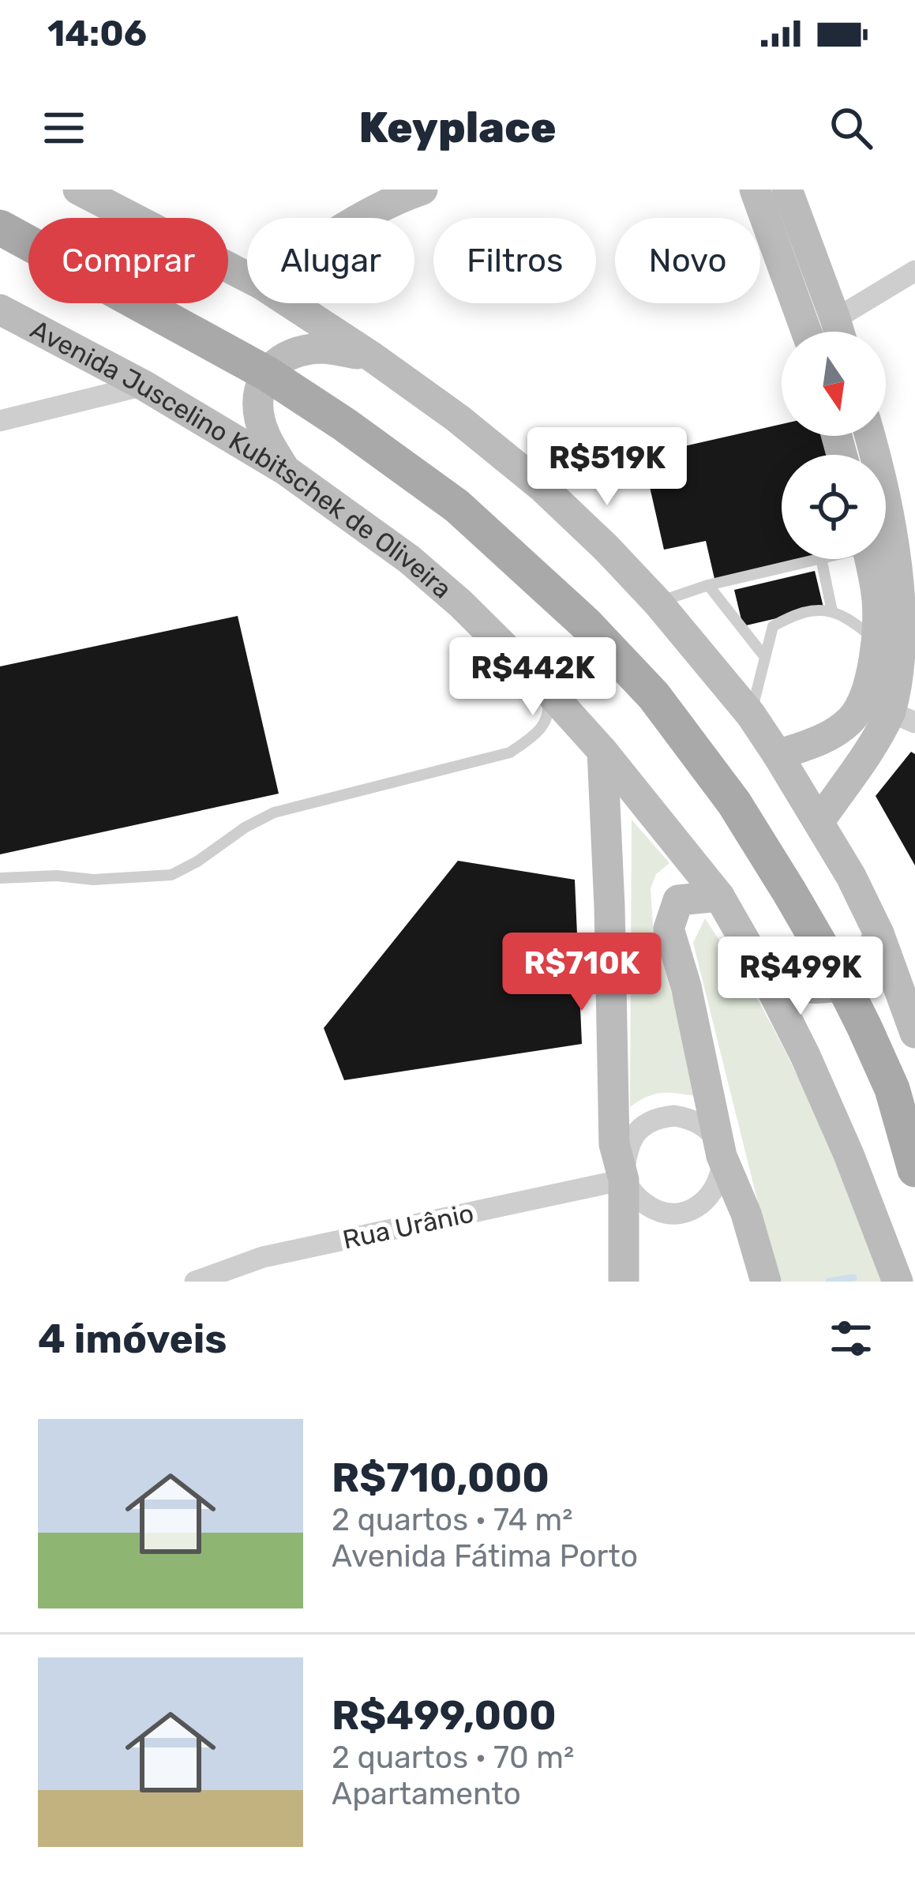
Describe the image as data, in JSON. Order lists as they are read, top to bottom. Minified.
{"streets":{"main road":["Avenida Juscelino Kubitschek de Oliveira"],"street":["Rua Urânio"]},"north":"bottom","page":{"status":"14:06","header":"Keyplace","chip":["Comprar","Alugar","Filtros","Novo"],"price":["R$519K","R$442K","R$710K","R$499K"],"heading":"4 imóveis","list":[{"name":"R$710,000","note":"2 quartos · 74 m² · Avenida Fátima Porto"},{"name":"R$499,000","note":"2 quartos · 70 m² · Apartamento"}]}}
